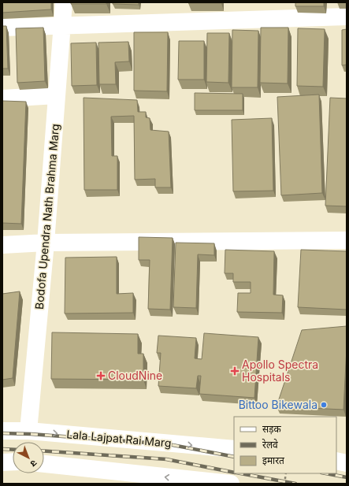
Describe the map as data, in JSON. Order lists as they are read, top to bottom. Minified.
{"streets":{"street":["Bodofa Upendra Nath Brahma Marg","Lala Lajpat Rai Marg"]},"crossings":[["Bodofa Upendra Nath Brahma Marg","Lala Lajpat Rai Marg"]],"places":{"health":["Apollo Spectra Hospitals","CloudNine"],"other":["Bittoo Bikewala"]},"legend":["सड़क","रेलवे","इमारत"],"north":"bottom right"}
